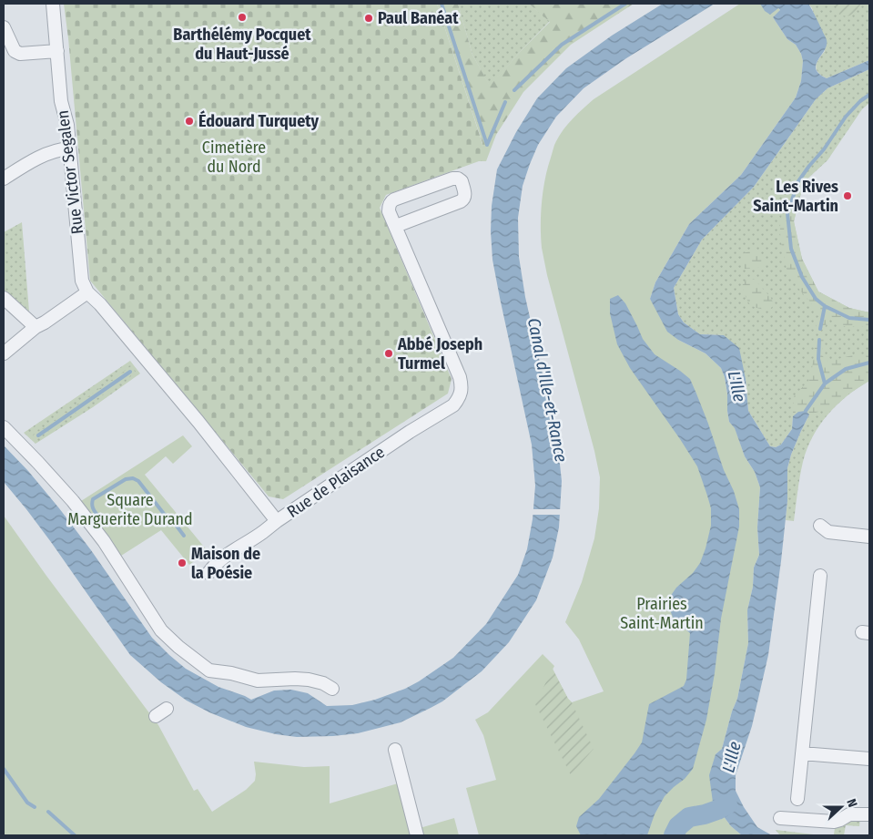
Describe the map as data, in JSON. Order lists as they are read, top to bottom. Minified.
{"streets":{"street":["Rue Victor Segalen","Rue de Plaisance"]},"crossings":[["Rue Victor Segalen","Rue de Plaisance"]],"water":["L'Ille","Canal d'Ille-et-Rance"],"parks":["Cimetière du Nord","Square Marguerite Durand","Prairies Saint-Martin"],"places":["Barthélémy Pocquet du Haut-Jussé","Paul Banéat","Édouard Turquety","Les Rives Saint-Martin","Abbé Joseph Turmel","Maison de la Poésie"],"north":"right"}
